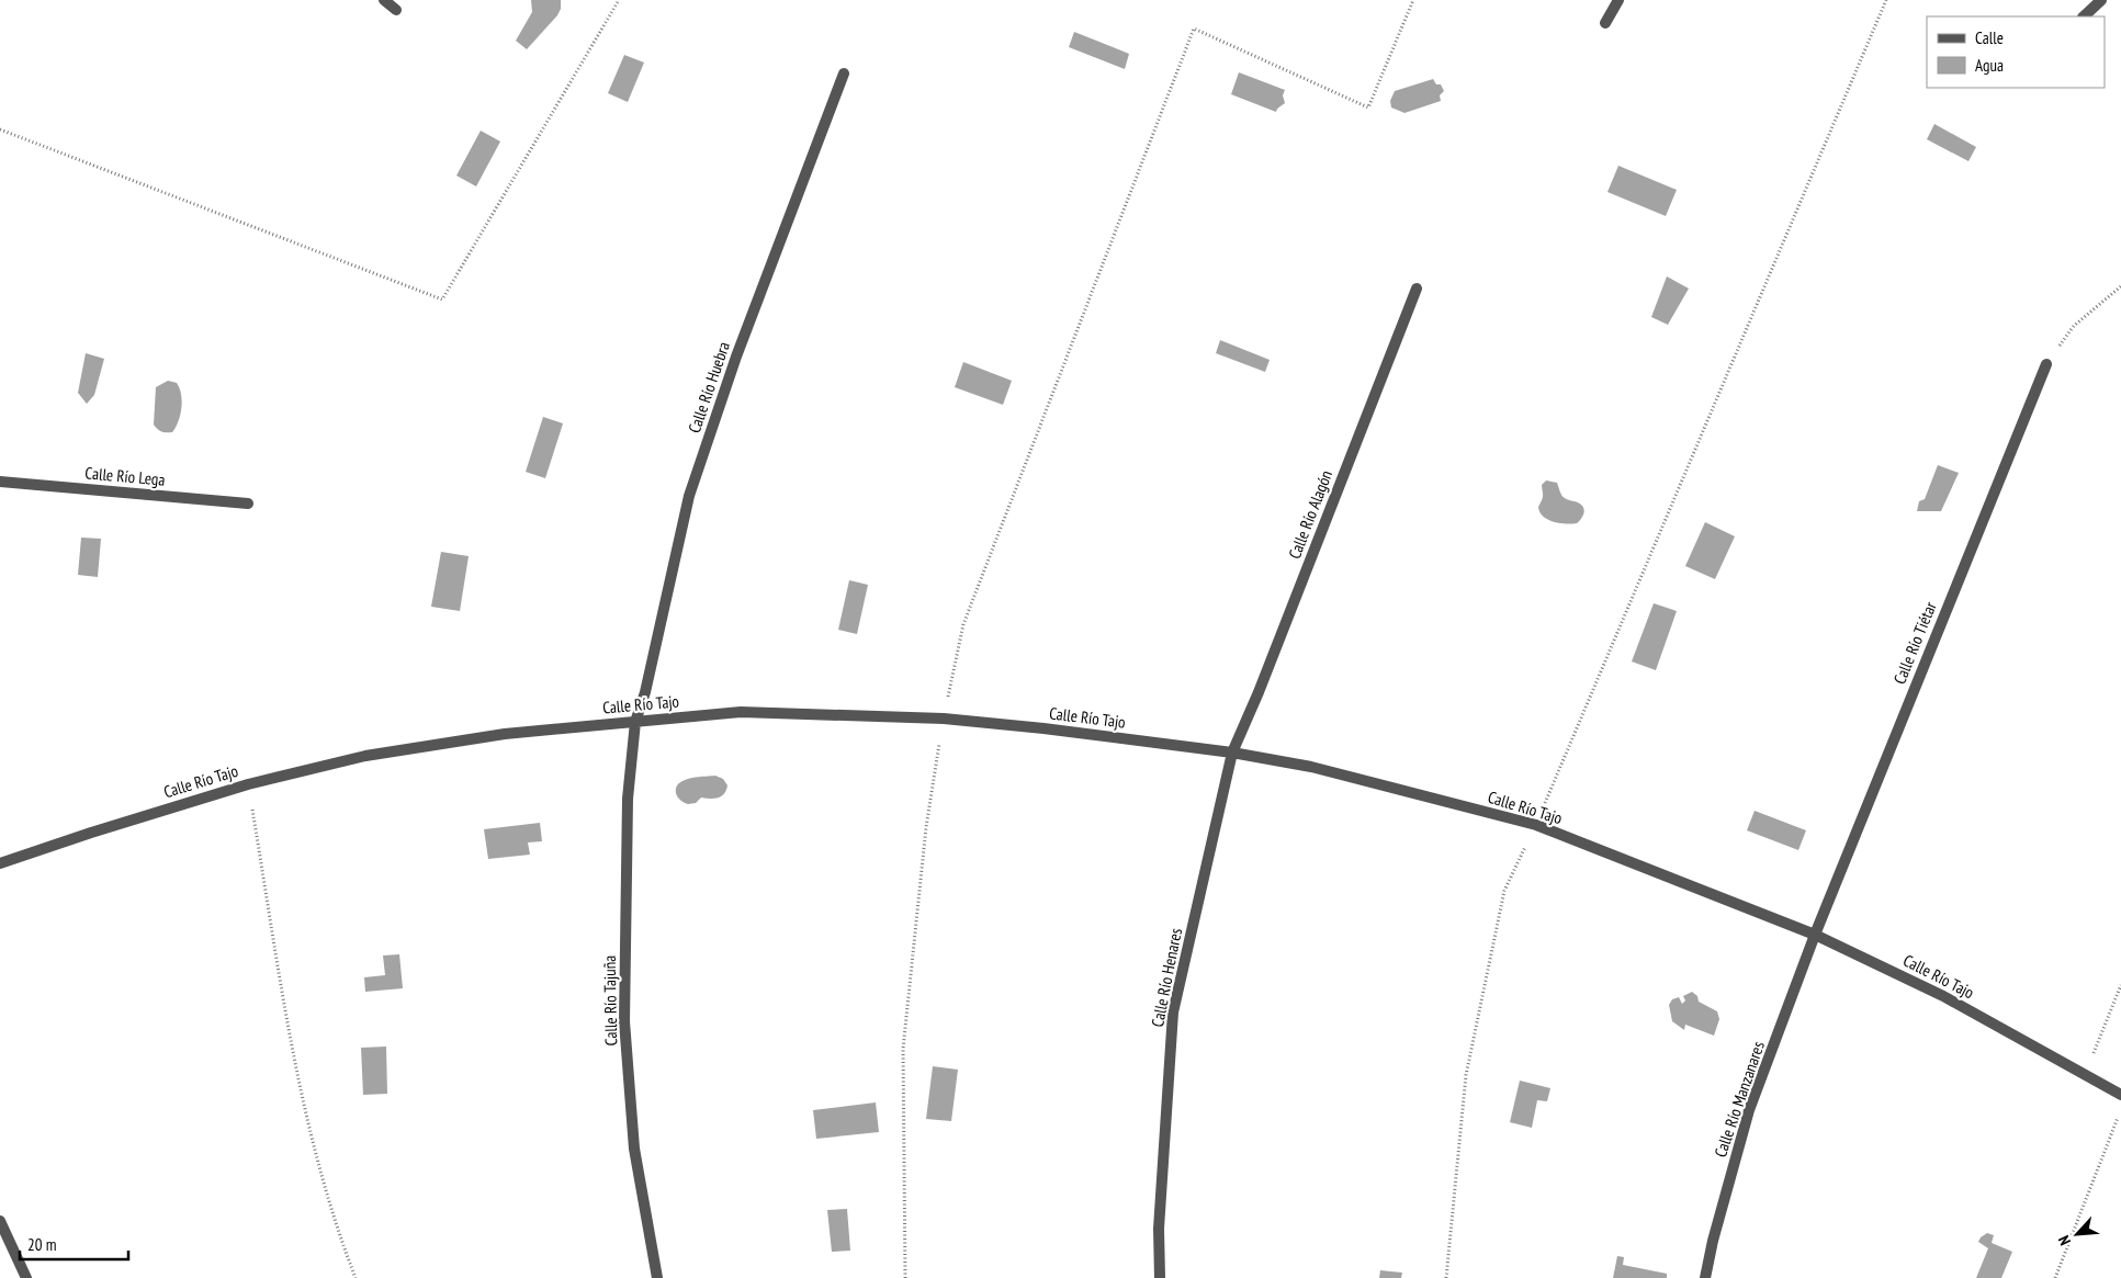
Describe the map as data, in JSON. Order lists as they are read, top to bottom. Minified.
{"streets":{"street":["Calle Río Huebra","Calle Río Lega","Calle Río Alagón","Calle Río Tiétar","Calle Río Tajo","Calle Río Henares","Calle Río Tajuña","Calle Río Manzanares"]},"crossings":[["Calle Río Huebra","Calle Río Tajo"],["Calle Río Huebra","Calle Río Tajuña"],["Calle Río Alagón","Calle Río Tajo"],["Calle Río Alagón","Calle Río Henares"],["Calle Río Tiétar","Calle Río Tajo"],["Calle Río Tiétar","Calle Río Manzanares"],["Calle Río Tajo","Calle Río Henares"],["Calle Río Tajo","Calle Río Tajuña"],["Calle Río Tajo","Calle Río Manzanares"]],"legend":["Calle","Agua"],"scale_bar":"20 m","north":"bottom left"}
